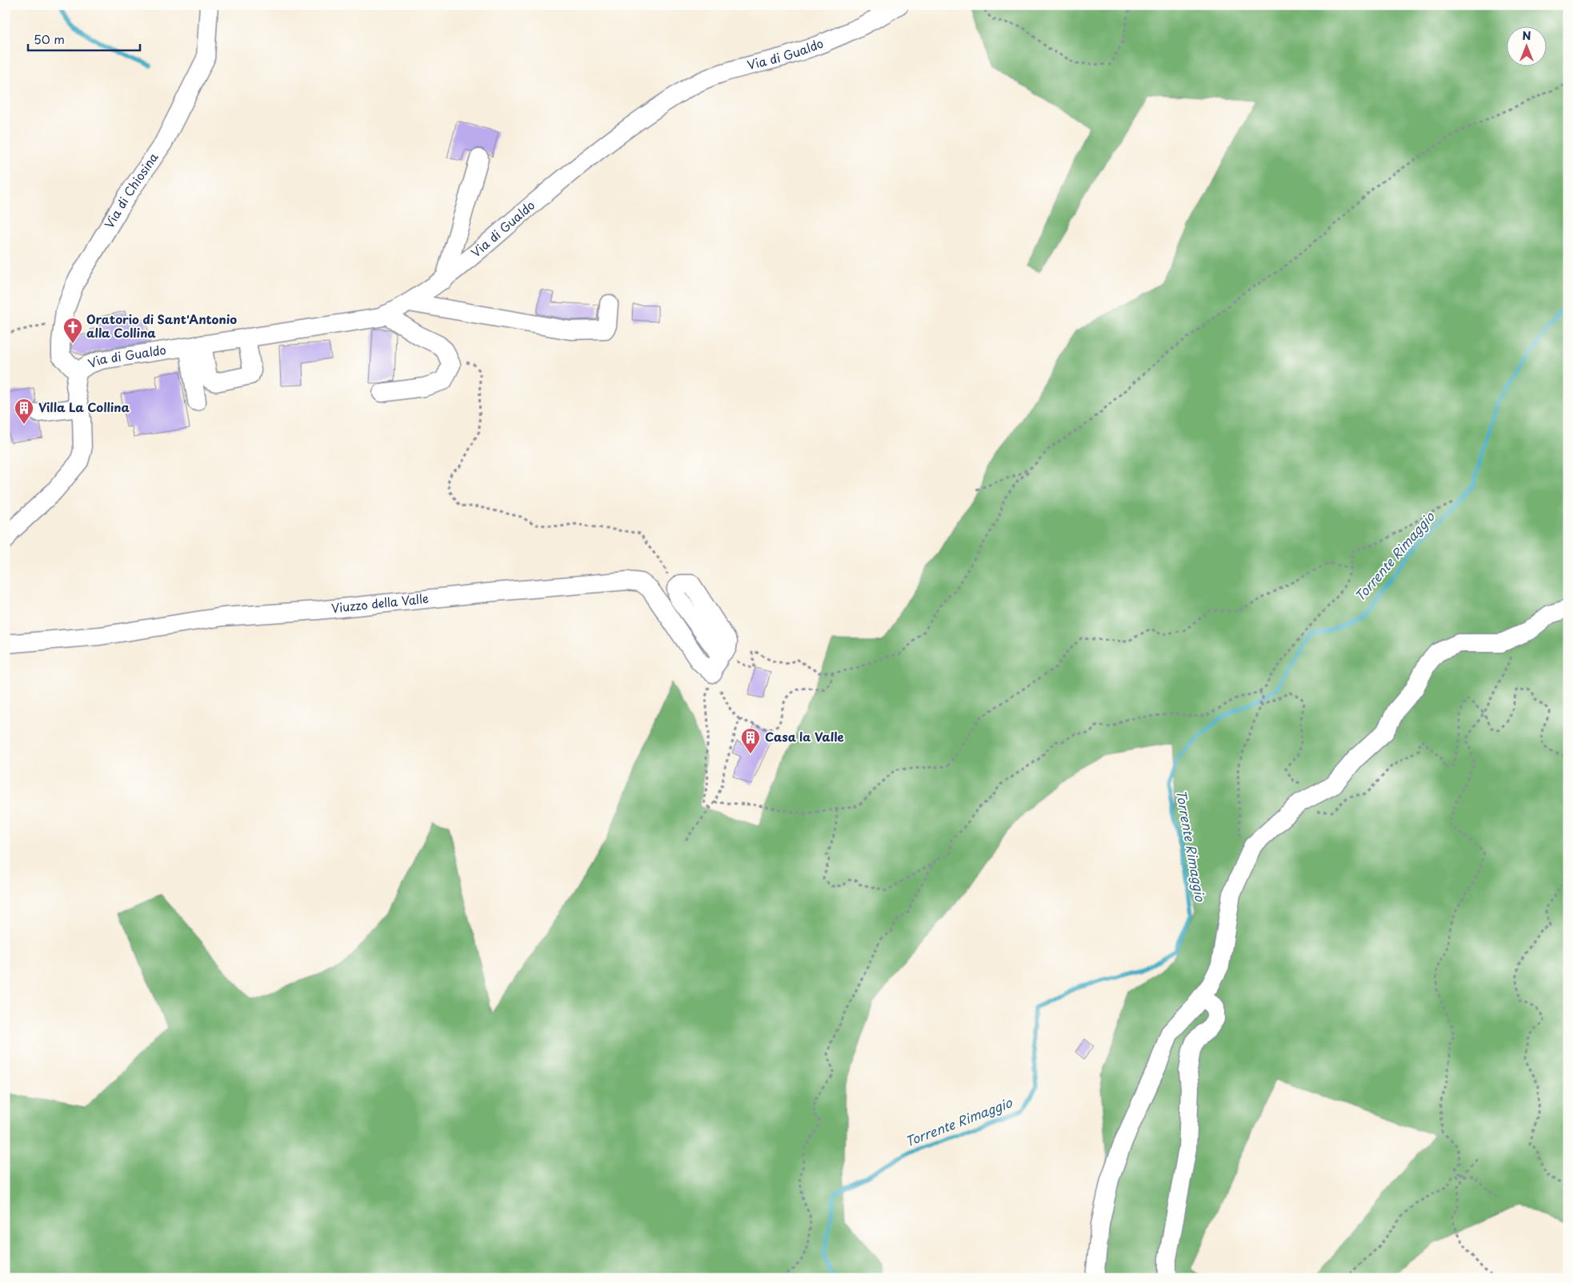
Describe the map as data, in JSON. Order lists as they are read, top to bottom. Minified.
{"streets":{"street":["Via di Gualdo","Via di Chiosina","Viuzzo della Valle"]},"crossings":[["Via di Gualdo","Via di Chiosina"]],"water":["Torrente Rimaggio"],"places":{"church":["Oratorio di Sant'Antonio alla Collina"],"building":["Villa La Collina","Casa la Valle"]},"scale_bar":"50 m","north":"top"}
